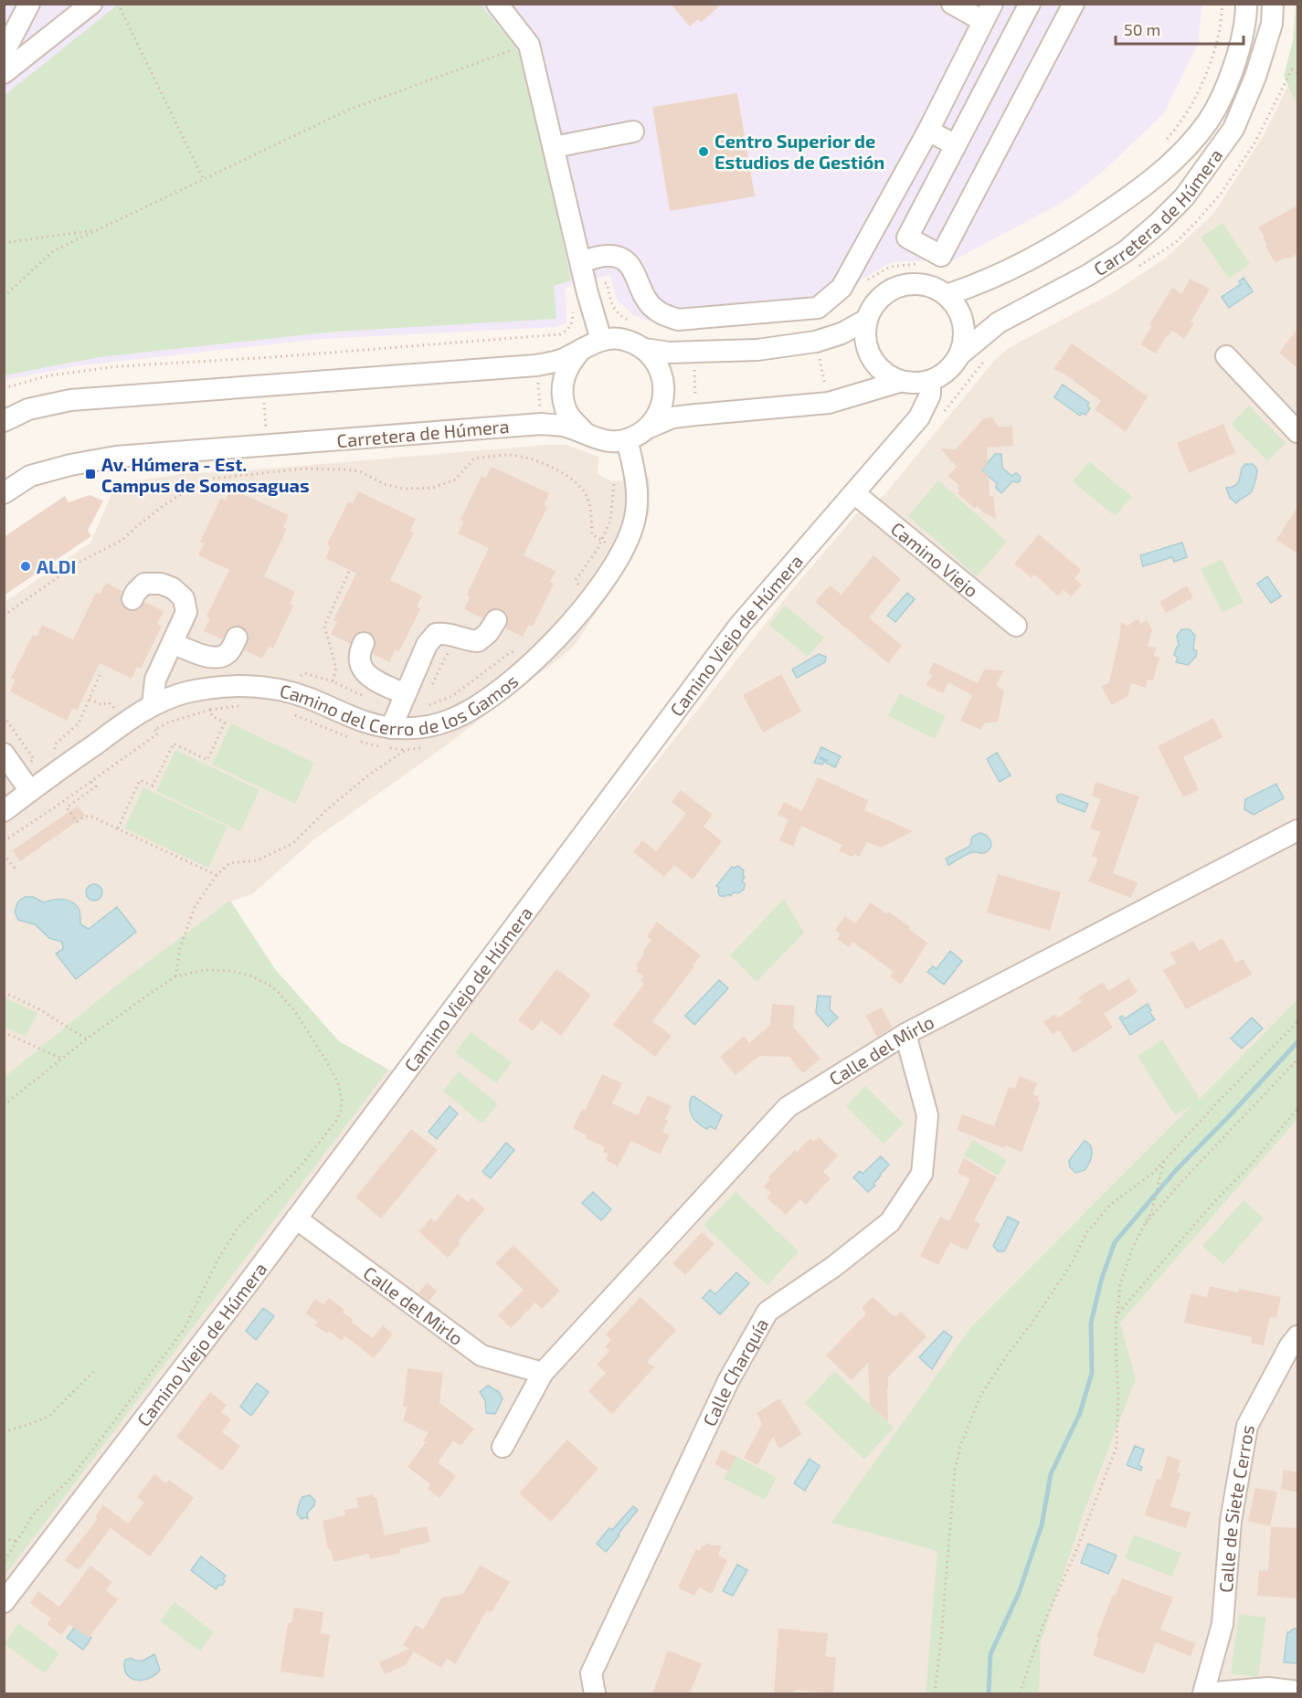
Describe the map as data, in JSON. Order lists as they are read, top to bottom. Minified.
{"streets":{"street":["Carretera de Húmera","Camino Viejo","Camino Viejo de Húmera","Camino del Cerro de los Gamos","Calle del Mirlo","Calle Charquía","Calle de Siete Cerros"]},"crossings":[["Carretera de Húmera","Camino Viejo de Húmera"],["Carretera de Húmera","Camino del Cerro de los Gamos"],["Camino Viejo","Camino Viejo de Húmera"],["Camino Viejo de Húmera","Calle del Mirlo"],["Calle del Mirlo","Calle Charquía"]],"places":{"other":["Centro Superior de Estudios de Gestión","ALDI"],"transit":["Av. Húmera - Est. Campus de Somosaguas"]},"scale_bar":"50 m"}
